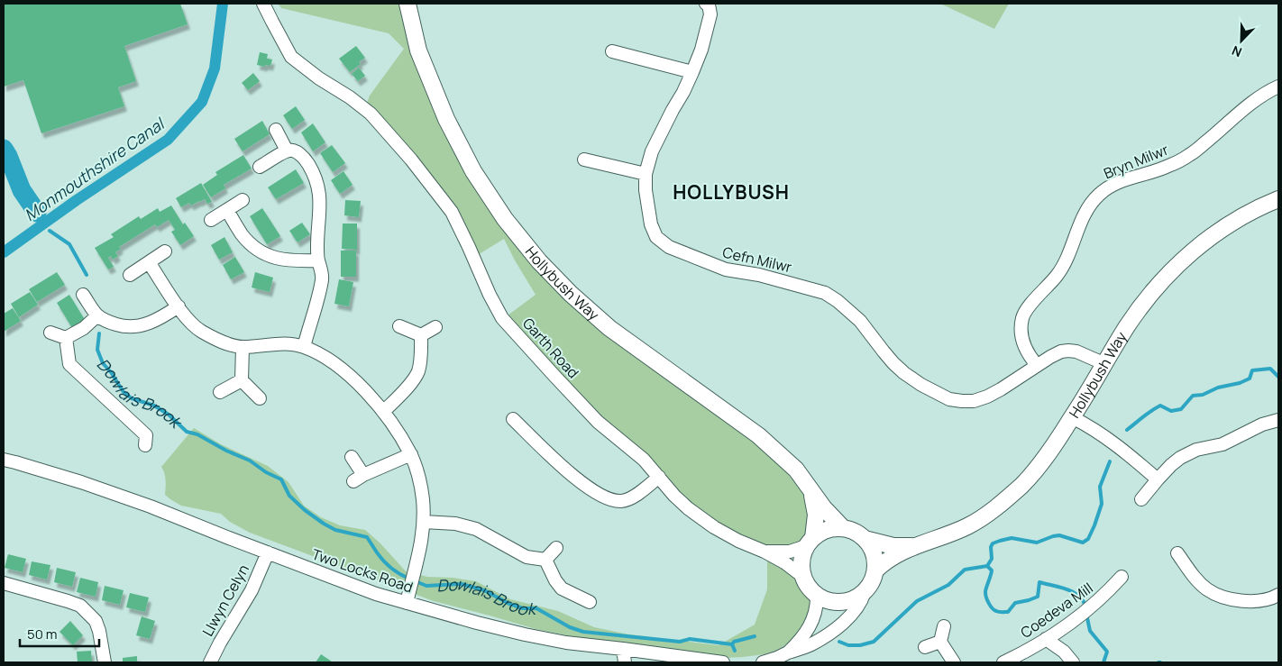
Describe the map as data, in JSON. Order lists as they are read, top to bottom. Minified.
{"streets":{"street":["Bryn Milwr","Cefn Milwr","Hollybush Way","Garth Road","Two Locks Road","Llwyn Celyn","Coedeva Mill"]},"crossings":[["Bryn Milwr","Cefn Milwr"],["Hollybush Way","Garth Road"],["Two Locks Road","Llwyn Celyn"]],"districts":["HOLLYBUSH"],"water":["Monmouthshire Canal","Dowlais Brook"],"scale_bar":"50 m","north":"bottom left"}
